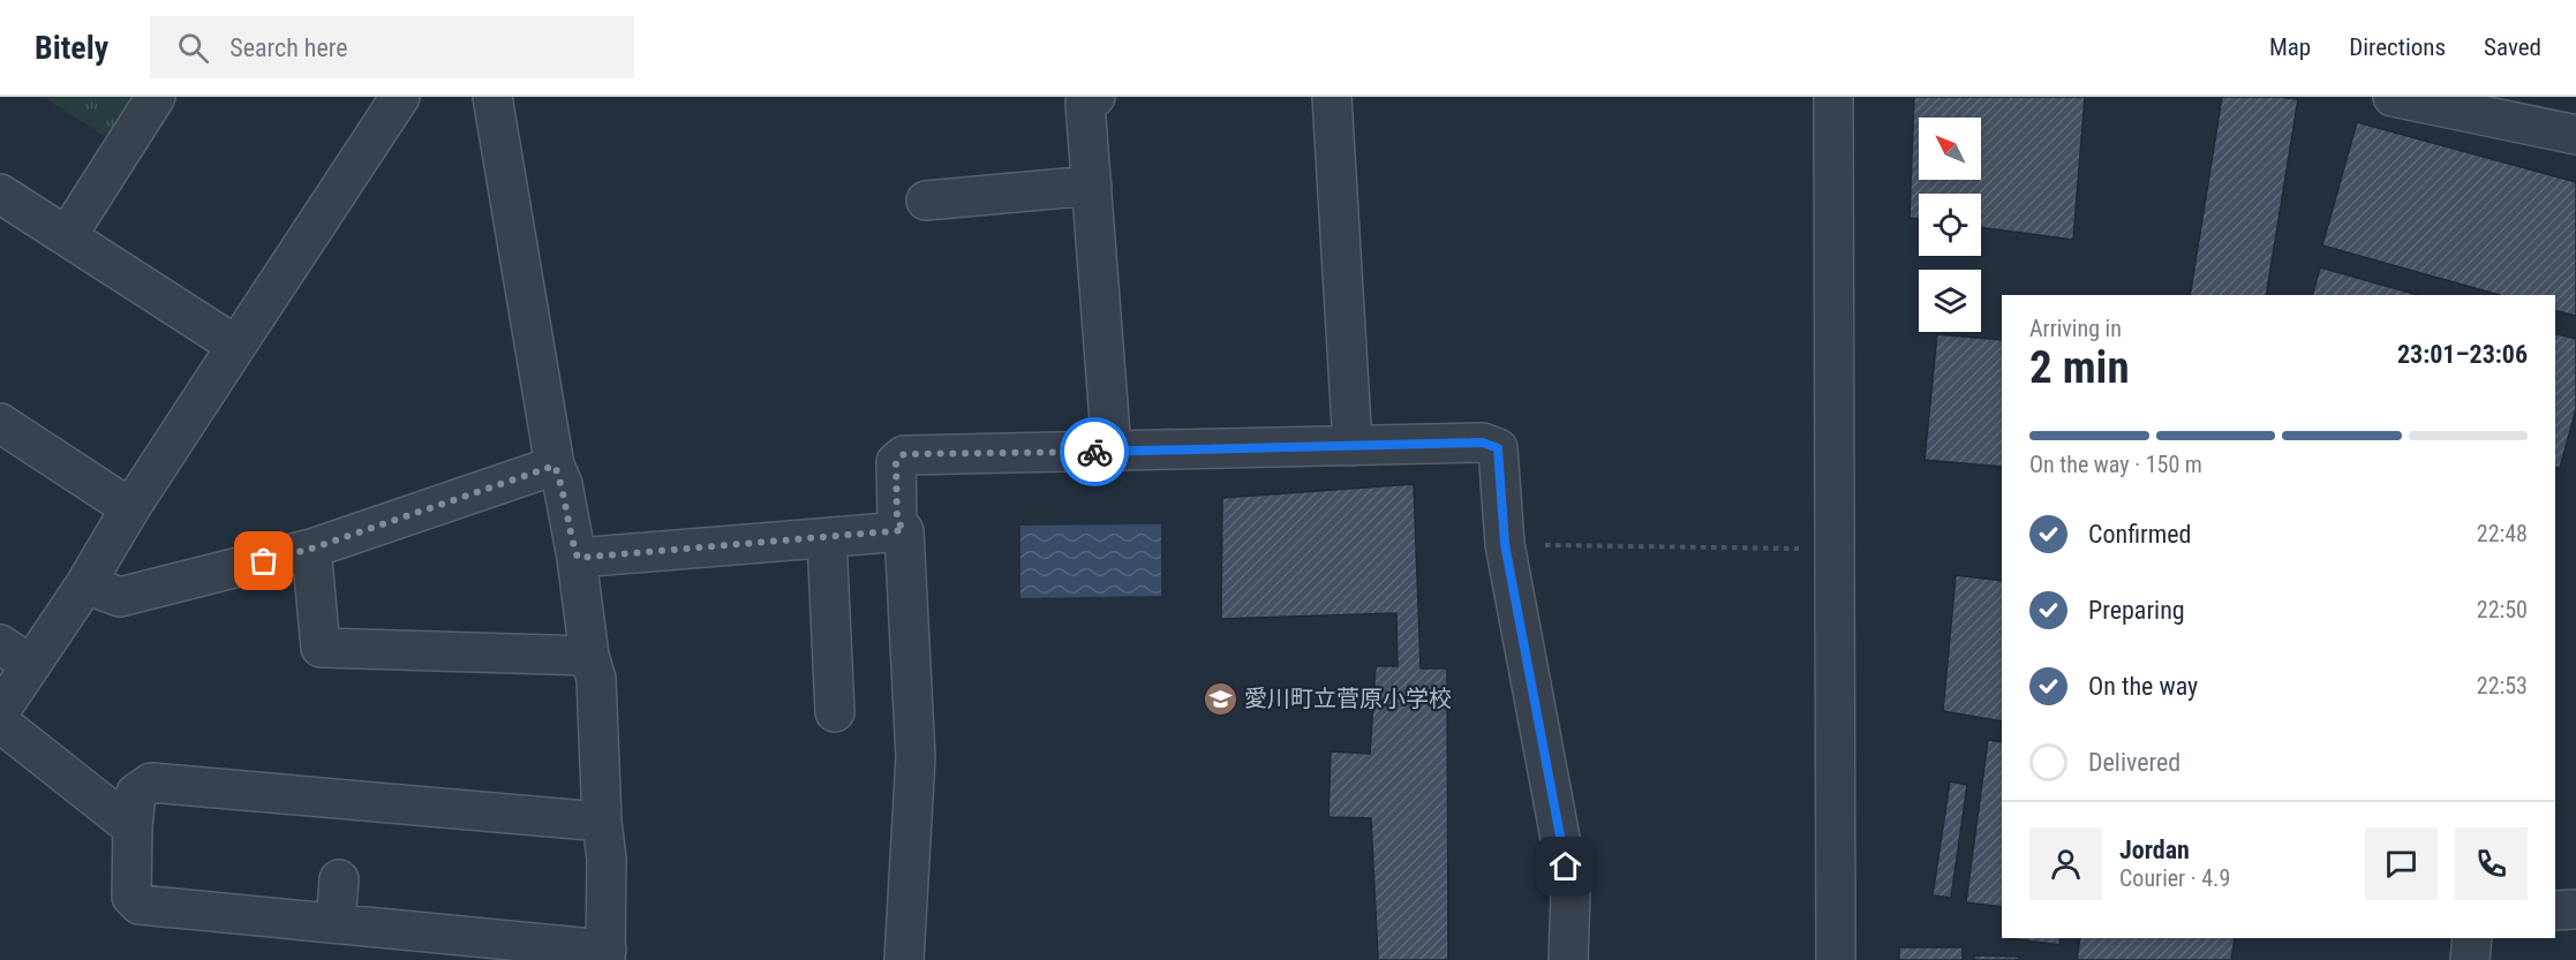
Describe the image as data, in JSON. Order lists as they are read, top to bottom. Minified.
{"places":{"school or university":["愛川町立菅原小学校"]},"north":"top left","page":{"header":"Bitely","search":"Search here","nav":["Map","Directions","Saved"],"heading":["2 min","Arriving in","23:01–23:06"],"panel":["Jordan","Courier · 4.9"],"bar":"On the way · 150 m","list":[["Confirmed","22:48"],["Preparing","22:50"],["On the way","22:53"],"Delivered"]}}
